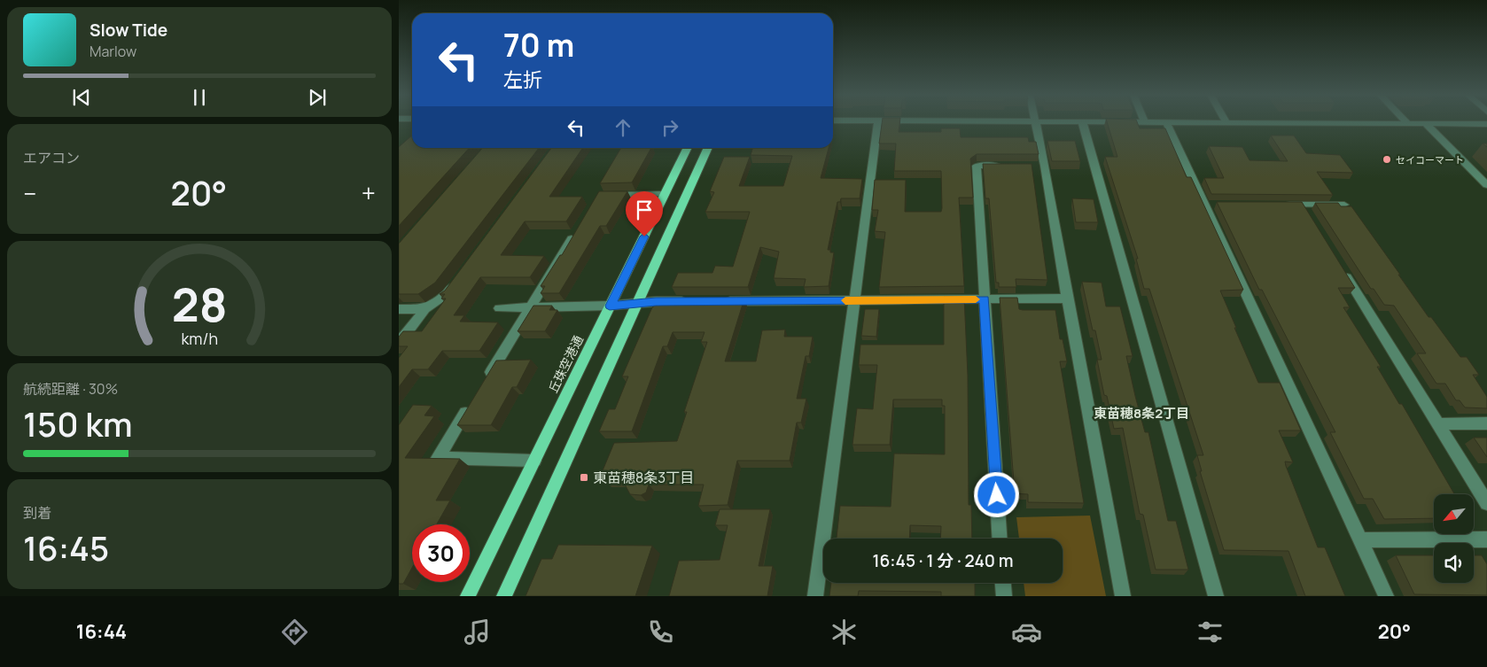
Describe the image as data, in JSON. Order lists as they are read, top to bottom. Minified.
{"streets":{"main road":["丘珠空港通"]},"districts":["東苗穂8条2丁目"],"places":{"other":["セイコーマート"],"transit":["東苗穂8条3丁目"]},"north":"bottom left","page":{"song":["Slow Tide","Marlow"],"turn":["70 m","左折"],"tile":["エアコン",["航続距離 · 30%","150 km"],["到着","16:45"]],"heat":["−","20°","+"],"limit":"30","trip":"16:45 · 1 分 · 240 m","tabs":["16:44","20°"],"gauge":["28","km/h"]}}
